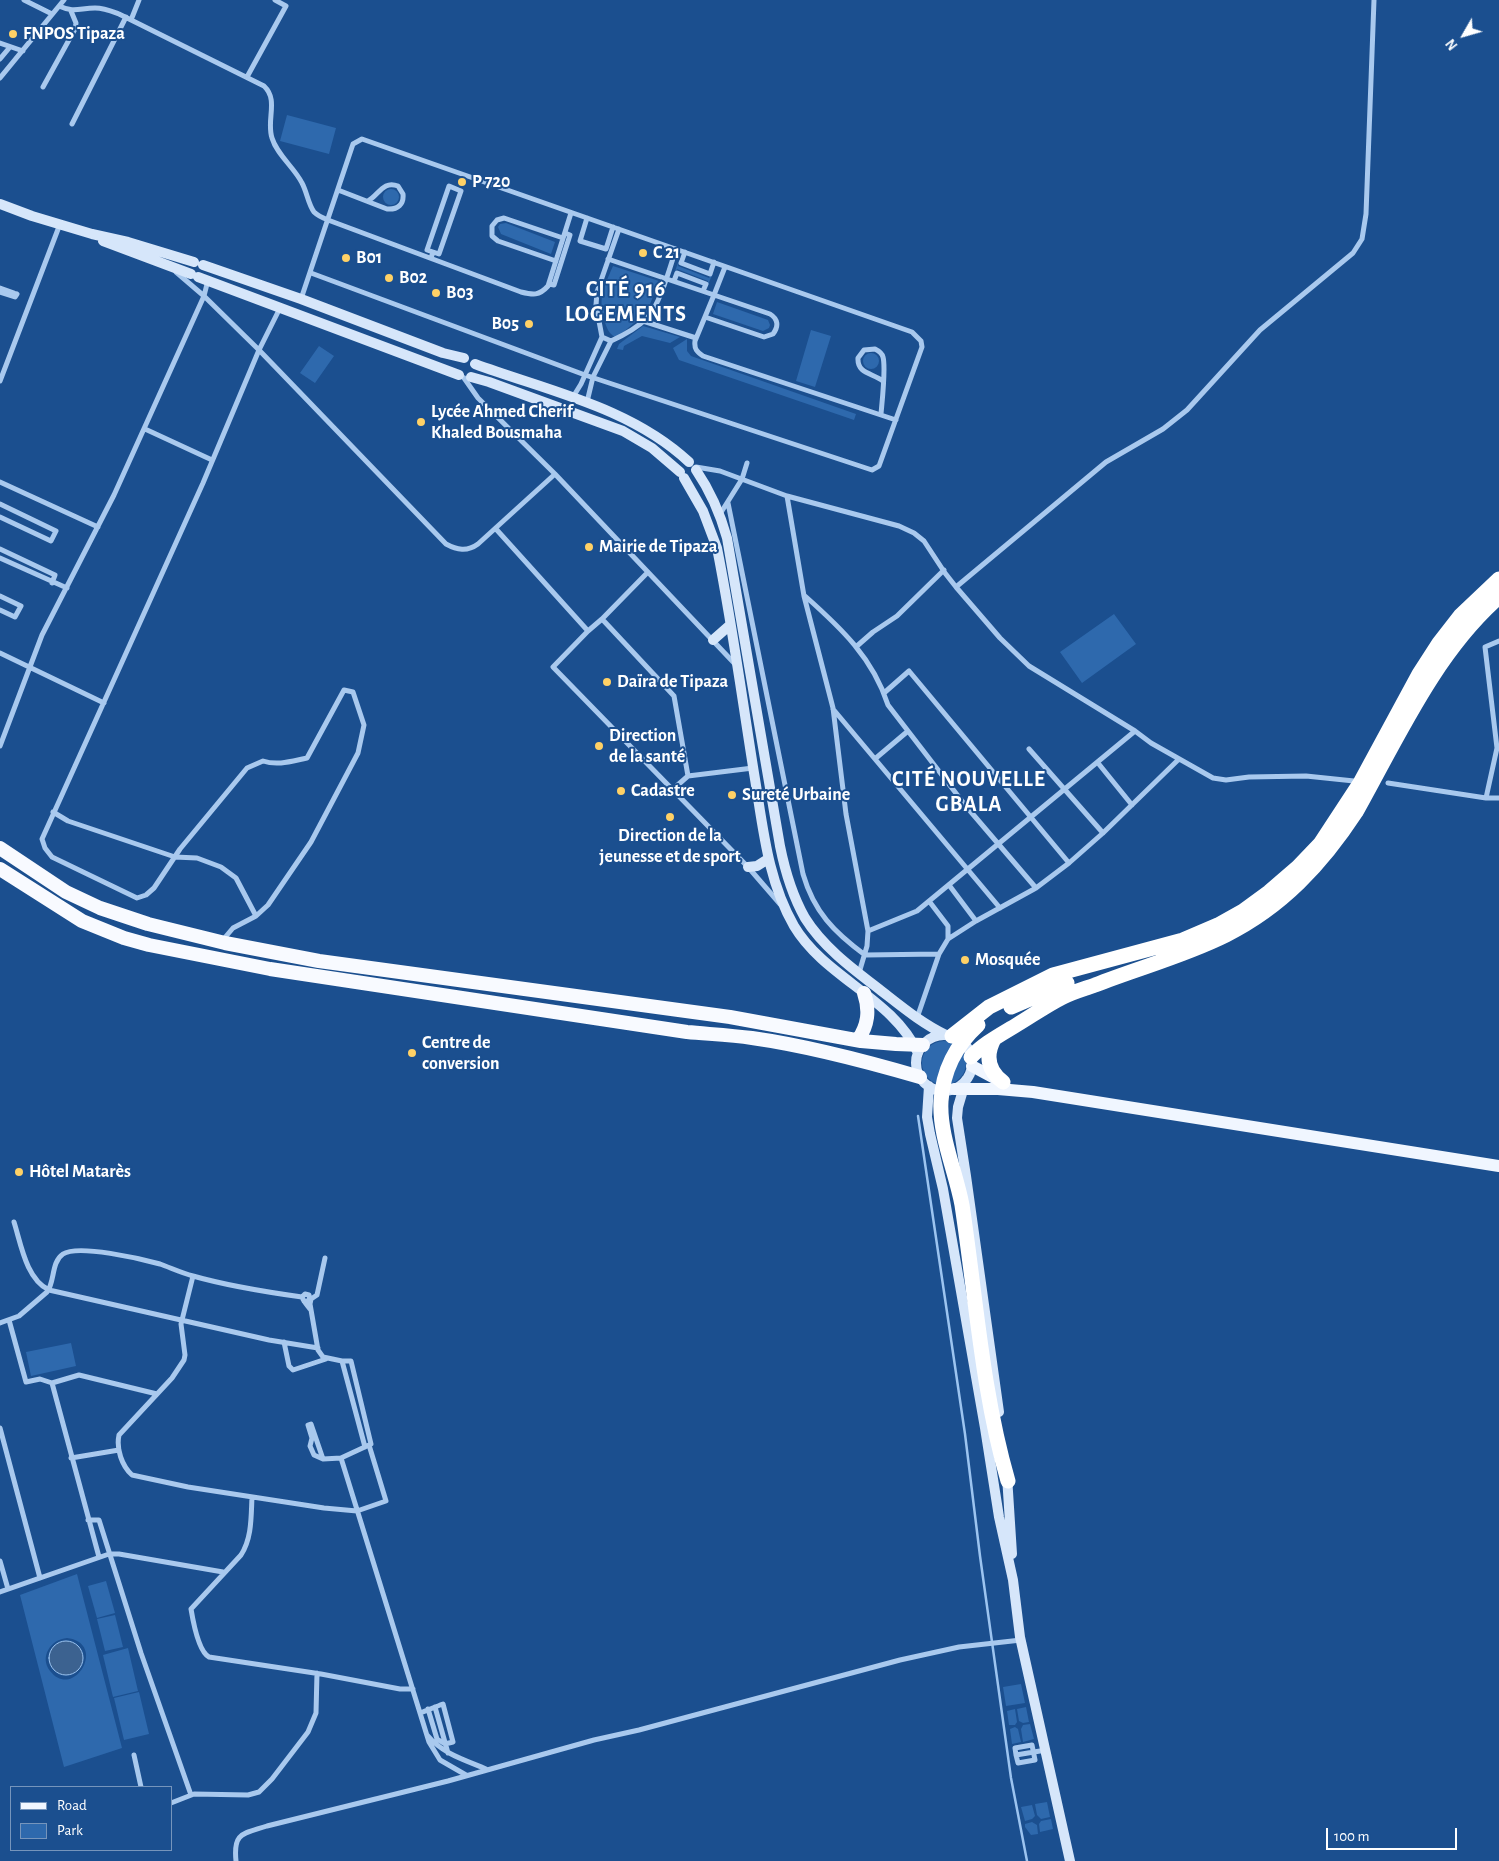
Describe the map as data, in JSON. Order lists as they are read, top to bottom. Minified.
{"districts":["CITÉ 916 LOGEMENTS","CITÉ NOUVELLE GBALA"],"places":["FNPOS Tipaza","P 720","C 21","B01","B02","B03","B05","Lycée Ahmed Cherif Khaled Bousmaha","Mairie de Tipaza","Daïra de Tipaza","Direction de la santé","Cadastre","Sureté Urbaine","Direction de la jeunesse et de sport","Mosquée","Centre de conversion","Hôtel Matarès"],"legend":["Road","Park"],"scale_bar":"100 m","north":"bottom left"}
